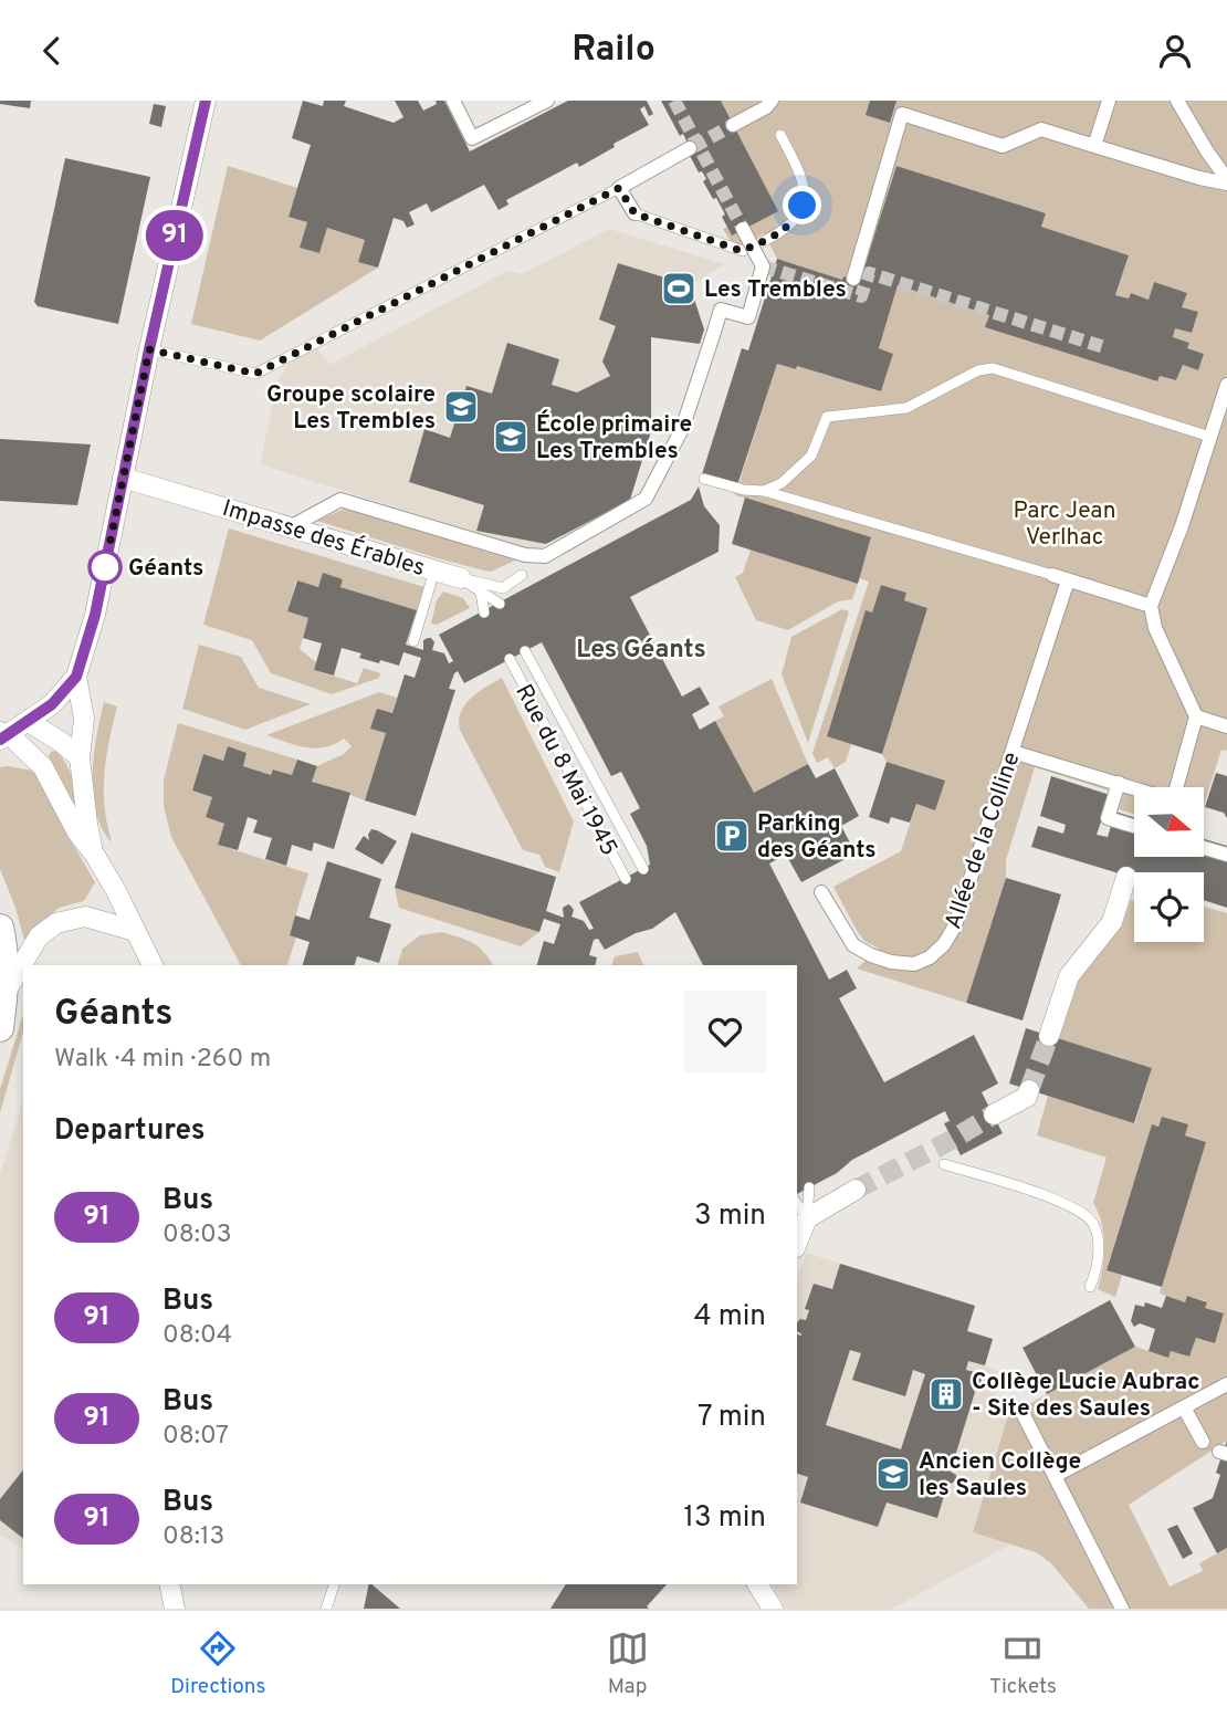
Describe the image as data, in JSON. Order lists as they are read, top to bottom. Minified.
{"streets":{"street":["Impasse des Érables","Allée de la Colline"],"lane":["Rue du 8 Mai 1945"]},"districts":["Les Géants"],"parks":["Parc Jean Verlhac"],"places":{"sports":["Les Trembles"],"school or university":["Groupe scolaire Les Trembles","École primaire Les Trembles","Ancien Collège les Saules"],"other":["Géants"],"parking":["Parking des Géants"],"building":["Collège Lucie Aubrac - Site des Saules"]},"lines":["bus line 91"],"north":"right","page":{"header":"Railo","on_map":"91","heading":[["Géants","Walk · 4 min · 260 m"],"Departures"],"list":[{"mark":"91","name":"Bus","note":"08:03","value":"3 min"},{"mark":"91","name":"Bus","note":"08:04","value":"4 min"},{"mark":"91","name":"Bus","note":"08:07","value":"7 min"},{"mark":"91","name":"Bus","note":"08:13","value":"13 min"}],"tabs":["Directions","Map","Tickets"]}}
